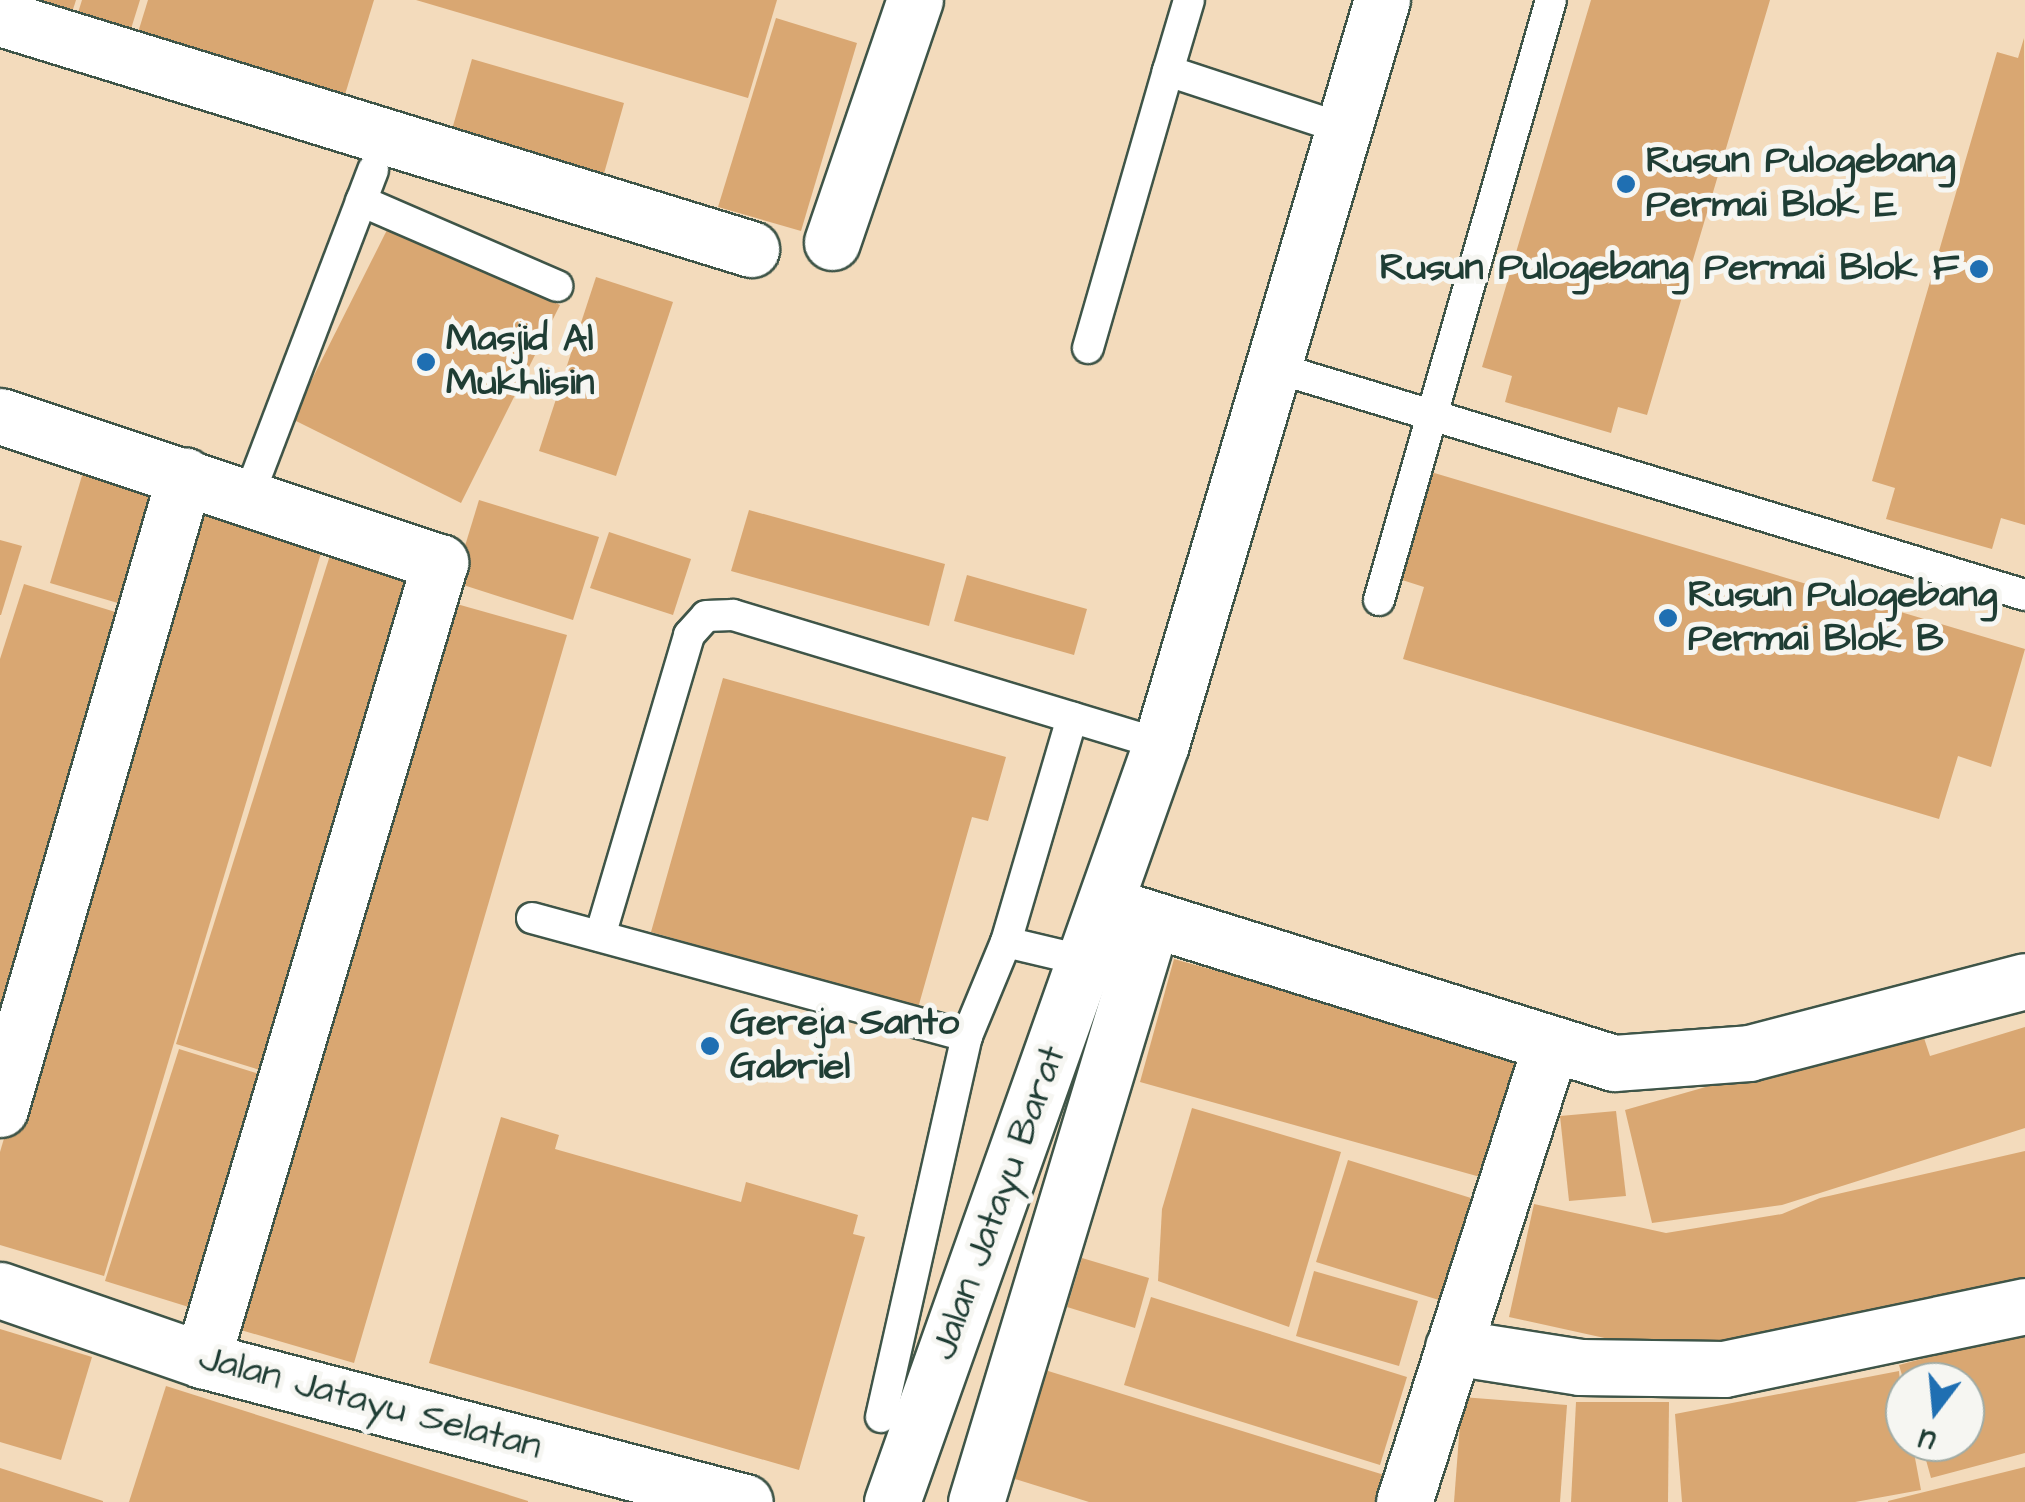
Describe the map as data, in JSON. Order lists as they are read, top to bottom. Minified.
{"streets":{"street":["Jalan Jatayu Barat","Jalan Jatayu Selatan"]},"places":["Rusun Pulogebang Permai Blok E","Rusun Pulogebang Permai Blok F","Masjid Al Mukhlisin","Rusun Pulogebang Permai Blok B","Gereja Santo Gabriel"],"north":"bottom"}
